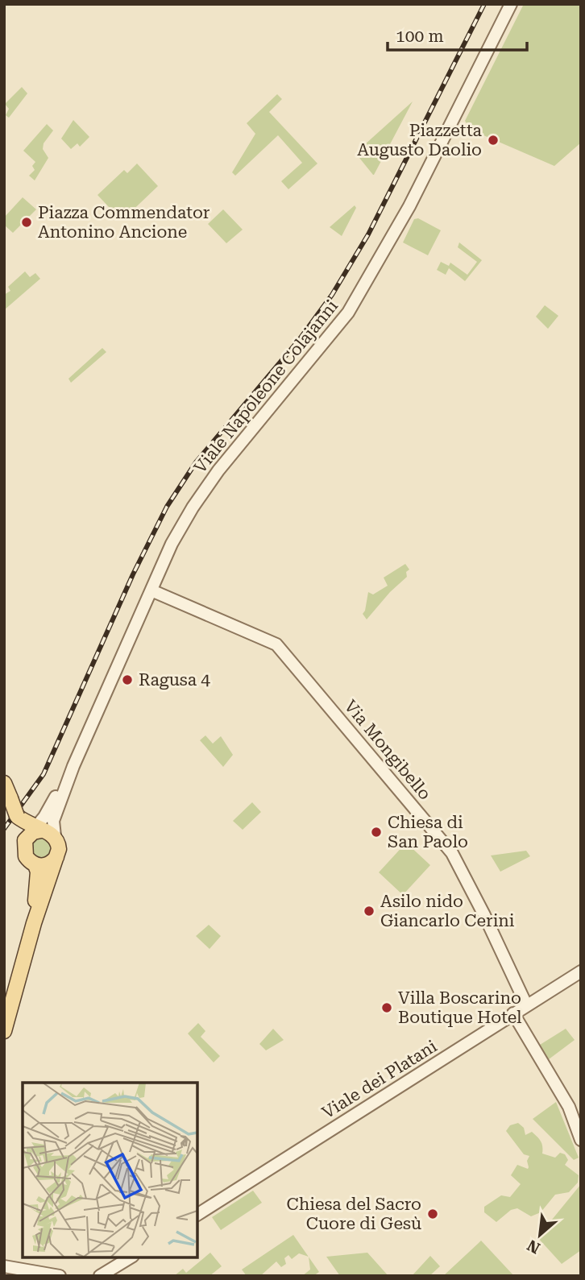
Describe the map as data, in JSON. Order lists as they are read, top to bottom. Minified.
{"streets":{"street":["Viale Napoleone Colajanni","Via Mongibello","Viale dei Platani"]},"crossings":[["Viale Napoleone Colajanni","Via Mongibello"],["Via Mongibello","Viale dei Platani"]],"places":["Piazzetta Augusto Daolio","Piazza Commendator Antonino Ancione","Ragusa 4","Chiesa di San Paolo","Asilo nido Giancarlo Cerini","Villa Boscarino Boutique Hotel","Chiesa del Sacro Cuore di Gesù"],"scale_bar":"100 m","north":"bottom left"}
